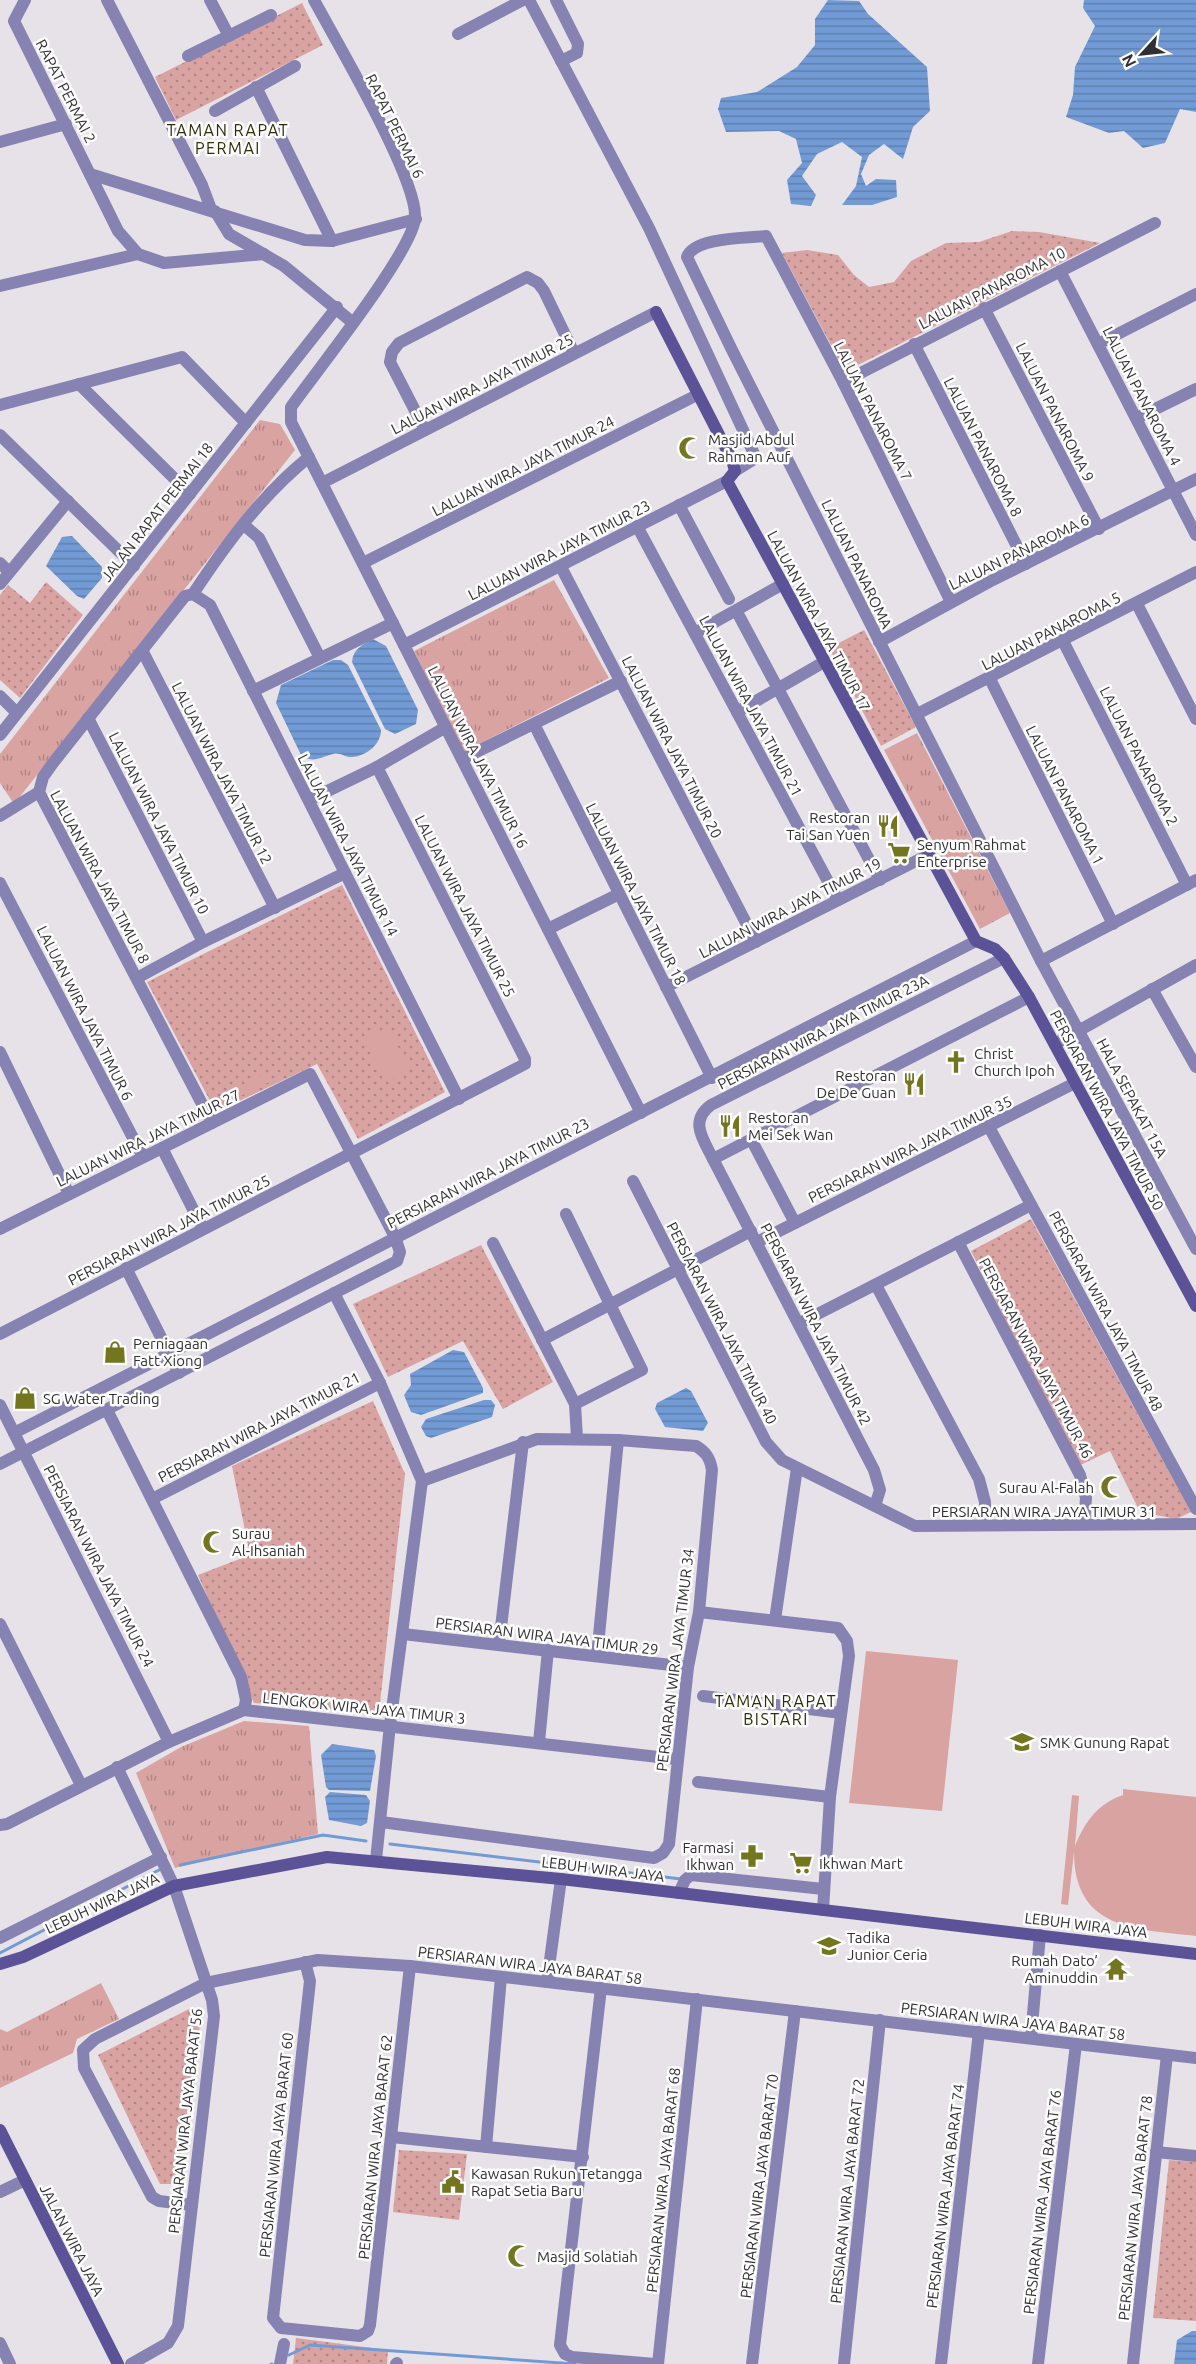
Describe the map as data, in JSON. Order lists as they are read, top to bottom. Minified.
{"streets":{"street":["RAPAT PERMAI 2","RAPAT PERMAI 6","LALUAN PANAROMA 10","LALUAN WIRA JAYA TIMUR 25","LALUAN PANAROMA 4","LALUAN PANAROMA 7","LALUAN PANAROMA 9","LALUAN PANAROMA 8","LALUAN WIRA JAYA TIMUR 24","JALAN RAPAT PERMAI 18","LALUAN WIRA JAYA TIMUR 23","LALUAN PANAROMA 6","LALUAN PANAROMA","LALUAN WIRA JAYA TIMUR 17","LALUAN PANAROMA 5","LALUAN WIRA JAYA TIMUR 21","LALUAN WIRA JAYA TIMUR 20","LALUAN PANAROMA 2","LALUAN WIRA JAYA TIMUR 16","LALUAN WIRA JAYA TIMUR 12","LALUAN PANAROMA 1","LALUAN WIRA JAYA TIMUR 10","LALUAN WIRA JAYA TIMUR 14","LALUAN WIRA JAYA TIMUR 8","LALUAN WIRA JAYA TIMUR 18","LALUAN WIRA JAYA TIMUR 19","LALUAN WIRA JAYA TIMUR 6","PERSIARAN WIRA JAYA TIMUR 23A","HALA SEPAKAT 15A","PERSIARAN WIRA JAYA TIMUR 50","LALUAN WIRA JAYA TIMUR 27","PERSIARAN WIRA JAYA TIMUR 35","PERSIARAN WIRA JAYA TIMUR 23","PERSIARAN WIRA JAYA TIMUR 25","PERSIARAN WIRA JAYA TIMUR 48","PERSIARAN WIRA JAYA TIMUR 40","PERSIARAN WIRA JAYA TIMUR 42","PERSIARAN WIRA JAYA TIMUR 46","PERSIARAN WIRA JAYA TIMUR 21","PERSIARAN WIRA JAYA TIMUR 31","PERSIARAN WIRA JAYA TIMUR 24","PERSIARAN WIRA JAYA TIMUR 29","PERSIARAN WIRA JAYA TIMUR 34","LENGKOK WIRA JAYA TIMUR 3","LEBUH WIRA JAYA","PERSIARAN WIRA JAYA BARAT 58","PERSIARAN WIRA JAYA BARAT 56","PERSIARAN WIRA JAYA BARAT 60","PERSIARAN WIRA JAYA BARAT 62","PERSIARAN WIRA JAYA BARAT 68","PERSIARAN WIRA JAYA BARAT 70","PERSIARAN WIRA JAYA BARAT 72","PERSIARAN WIRA JAYA BARAT 74","PERSIARAN WIRA JAYA BARAT 76","PERSIARAN WIRA JAYA BARAT 78","JALAN WIRA JAYA"]},"crossings":[["LALUAN PANAROMA 10","LALUAN PANAROMA 4"],["LALUAN PANAROMA 10","LALUAN PANAROMA 7"],["LALUAN PANAROMA 10","LALUAN PANAROMA 9"],["LALUAN PANAROMA 10","LALUAN PANAROMA 8"],["LALUAN WIRA JAYA TIMUR 25","LALUAN WIRA JAYA TIMUR 17"],["LALUAN WIRA JAYA TIMUR 25","LALUAN WIRA JAYA TIMUR 16"],["LALUAN WIRA JAYA TIMUR 25","PERSIARAN WIRA JAYA TIMUR 25"],["LALUAN PANAROMA 4","LALUAN PANAROMA 6"],["LALUAN PANAROMA 7","LALUAN PANAROMA 6"],["LALUAN PANAROMA 7","LALUAN PANAROMA"],["LALUAN PANAROMA 9","LALUAN PANAROMA 6"],["LALUAN PANAROMA 8","LALUAN PANAROMA 6"],["LALUAN WIRA JAYA TIMUR 24","LALUAN WIRA JAYA TIMUR 17"],["LALUAN WIRA JAYA TIMUR 24","LALUAN WIRA JAYA TIMUR 16"],["LALUAN WIRA JAYA TIMUR 23","LALUAN WIRA JAYA TIMUR 17"],["LALUAN WIRA JAYA TIMUR 23","LALUAN WIRA JAYA TIMUR 21"],["LALUAN WIRA JAYA TIMUR 23","LALUAN WIRA JAYA TIMUR 20"],["LALUAN WIRA JAYA TIMUR 23","LALUAN WIRA JAYA TIMUR 16"],["LALUAN PANAROMA 6","LALUAN PANAROMA"],["LALUAN PANAROMA","LALUAN PANAROMA 5"],["LALUAN PANAROMA","HALA SEPAKAT 15A"],["LALUAN WIRA JAYA TIMUR 17","LALUAN WIRA JAYA TIMUR 19"],["LALUAN WIRA JAYA TIMUR 17","PERSIARAN WIRA JAYA TIMUR 50"],["LALUAN WIRA JAYA TIMUR 17","PERSIARAN WIRA JAYA TIMUR 23"],["LALUAN PANAROMA 5","LALUAN PANAROMA 2"],["LALUAN PANAROMA 5","LALUAN PANAROMA 1"],["LALUAN WIRA JAYA TIMUR 21","LALUAN WIRA JAYA TIMUR 19"],["LALUAN WIRA JAYA TIMUR 20","LALUAN WIRA JAYA TIMUR 19"],["LALUAN WIRA JAYA TIMUR 16","LALUAN WIRA JAYA TIMUR 8"],["LALUAN WIRA JAYA TIMUR 16","PERSIARAN WIRA JAYA TIMUR 23"],["LALUAN WIRA JAYA TIMUR 12","LALUAN WIRA JAYA TIMUR 8"],["LALUAN WIRA JAYA TIMUR 10","LALUAN WIRA JAYA TIMUR 8"],["LALUAN WIRA JAYA TIMUR 14","LALUAN WIRA JAYA TIMUR 8"],["LALUAN WIRA JAYA TIMUR 14","PERSIARAN WIRA JAYA TIMUR 25"],["LALUAN WIRA JAYA TIMUR 8","LALUAN WIRA JAYA TIMUR 27"],["LALUAN WIRA JAYA TIMUR 18","LALUAN WIRA JAYA TIMUR 19"],["LALUAN WIRA JAYA TIMUR 18","PERSIARAN WIRA JAYA TIMUR 23"],["LALUAN WIRA JAYA TIMUR 6","LALUAN WIRA JAYA TIMUR 27"],["PERSIARAN WIRA JAYA TIMUR 23A","PERSIARAN WIRA JAYA TIMUR 50"],["PERSIARAN WIRA JAYA TIMUR 23A","PERSIARAN WIRA JAYA TIMUR 42"],["PERSIARAN WIRA JAYA TIMUR 50","PERSIARAN WIRA JAYA TIMUR 35"],["PERSIARAN WIRA JAYA TIMUR 50","PERSIARAN WIRA JAYA TIMUR 23"],["LALUAN WIRA JAYA TIMUR 27","PERSIARAN WIRA JAYA TIMUR 25"],["PERSIARAN WIRA JAYA TIMUR 35","PERSIARAN WIRA JAYA TIMUR 48"],["PERSIARAN WIRA JAYA TIMUR 35","PERSIARAN WIRA JAYA TIMUR 40"],["PERSIARAN WIRA JAYA TIMUR 35","PERSIARAN WIRA JAYA TIMUR 42"],["PERSIARAN WIRA JAYA TIMUR 23","PERSIARAN WIRA JAYA TIMUR 24"],["PERSIARAN WIRA JAYA TIMUR 40","PERSIARAN WIRA JAYA TIMUR 31"],["PERSIARAN WIRA JAYA TIMUR 42","PERSIARAN WIRA JAYA TIMUR 31"],["PERSIARAN WIRA JAYA TIMUR 46","PERSIARAN WIRA JAYA TIMUR 31"],["PERSIARAN WIRA JAYA TIMUR 24","LENGKOK WIRA JAYA TIMUR 3"],["PERSIARAN WIRA JAYA TIMUR 29","PERSIARAN WIRA JAYA TIMUR 34"],["PERSIARAN WIRA JAYA TIMUR 34","LENGKOK WIRA JAYA TIMUR 3"],["LENGKOK WIRA JAYA TIMUR 3","PERSIARAN WIRA JAYA BARAT 56"],["LEBUH WIRA JAYA","PERSIARAN WIRA JAYA BARAT 56"],["PERSIARAN WIRA JAYA BARAT 58","PERSIARAN WIRA JAYA BARAT 56"],["PERSIARAN WIRA JAYA BARAT 58","PERSIARAN WIRA JAYA BARAT 60"],["PERSIARAN WIRA JAYA BARAT 58","PERSIARAN WIRA JAYA BARAT 62"],["PERSIARAN WIRA JAYA BARAT 58","PERSIARAN WIRA JAYA BARAT 68"],["PERSIARAN WIRA JAYA BARAT 58","PERSIARAN WIRA JAYA BARAT 70"],["PERSIARAN WIRA JAYA BARAT 58","PERSIARAN WIRA JAYA BARAT 72"],["PERSIARAN WIRA JAYA BARAT 58","PERSIARAN WIRA JAYA BARAT 74"],["PERSIARAN WIRA JAYA BARAT 58","PERSIARAN WIRA JAYA BARAT 76"],["PERSIARAN WIRA JAYA BARAT 58","PERSIARAN WIRA JAYA BARAT 78"],["PERSIARAN WIRA JAYA BARAT 60","PERSIARAN WIRA JAYA BARAT 62"]],"districts":["TAMAN RAPAT PERMAI","TAMAN RAPAT BISTARI"],"places":{"mosque":["Masjid Abdul Rahman Auf","Surau Al-Falah","Surau Al-Ihsaniah","Masjid Solatiah"],"restaurant":["Restoran Tai San Yuen","Restoran De De Guan","Restoran Mei Sek Wan"],"supermarket":["Senyum Rahmat Enterprise","Ikhwan Mart"],"church":["Christ Church Ipoh"],"shop":["Perniagaan Fatt Xiong","SG Water Trading"],"school or university":["SMK Gunung Rapat","Tadika Junior Ceria"],"pharmacy":["Farmasi Ikhwan"],"temple":["Rumah Dato’ Aminuddin"],"public building":["Kawasan Rukun Tetangga Rapat Setia Baru"]},"north":"bottom left"}
